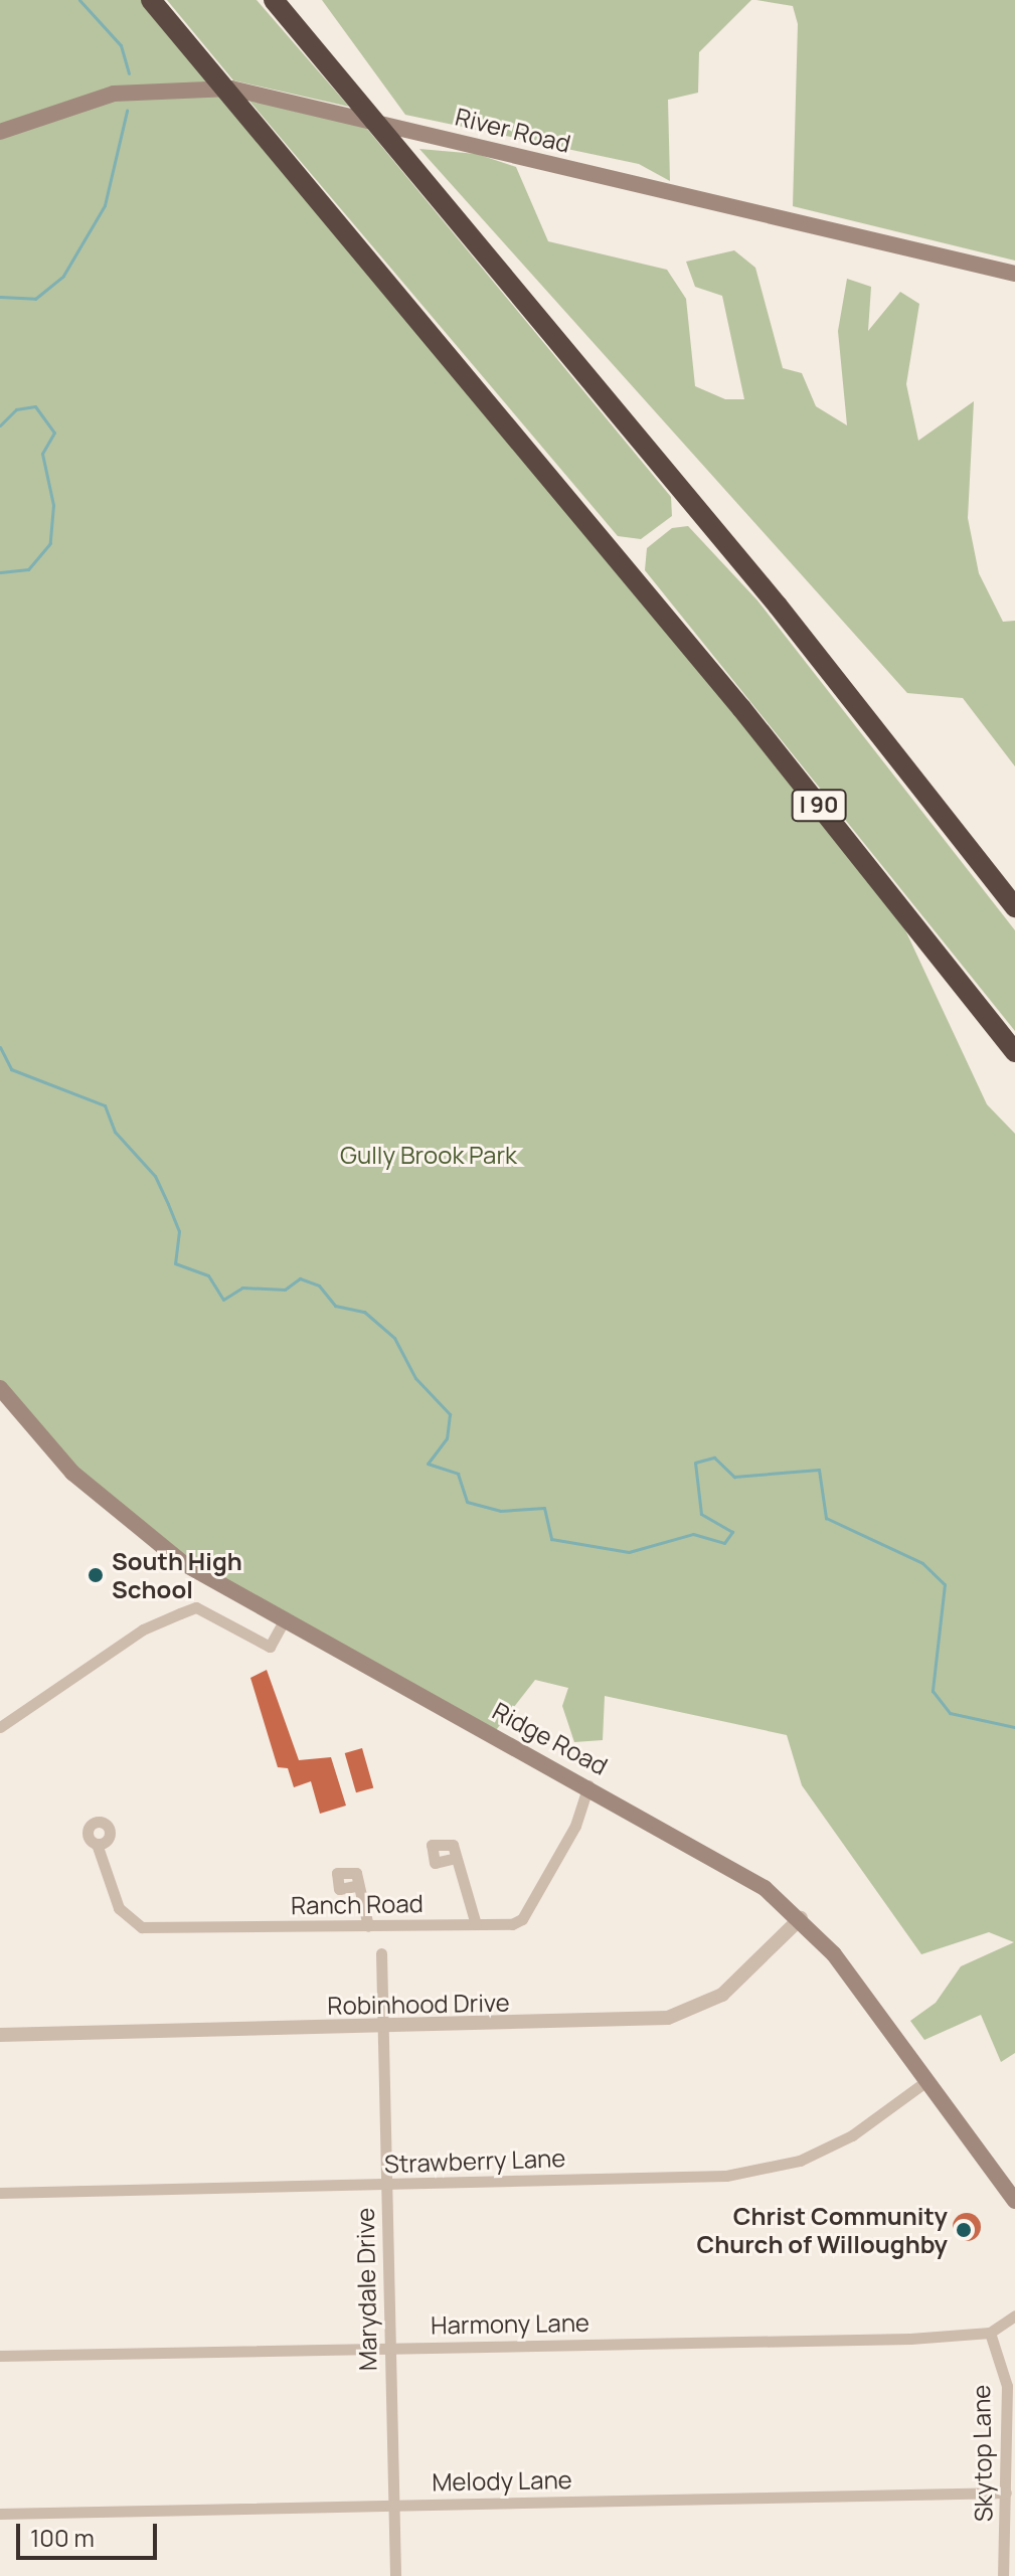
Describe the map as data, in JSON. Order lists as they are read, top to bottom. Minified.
{"streets":{"highway":["I 90"],"main road":["River Road","Ridge Road"],"street":["Ranch Road","Robinhood Drive","Strawberry Lane","Marydale Drive","Harmony Lane","Skytop Lane","Melody Lane"]},"crossings":[["Ridge Road","Ranch Road"],["Ridge Road","Robinhood Drive"],["Ridge Road","Strawberry Lane"],["Robinhood Drive","Marydale Drive"],["Strawberry Lane","Marydale Drive"],["Marydale Drive","Harmony Lane"],["Marydale Drive","Melody Lane"],["Harmony Lane","Skytop Lane"],["Skytop Lane","Melody Lane"]],"parks":["Gully Brook Park"],"places":["South High School","Christ Community Church of Willoughby"],"scale_bar":"100 m"}
